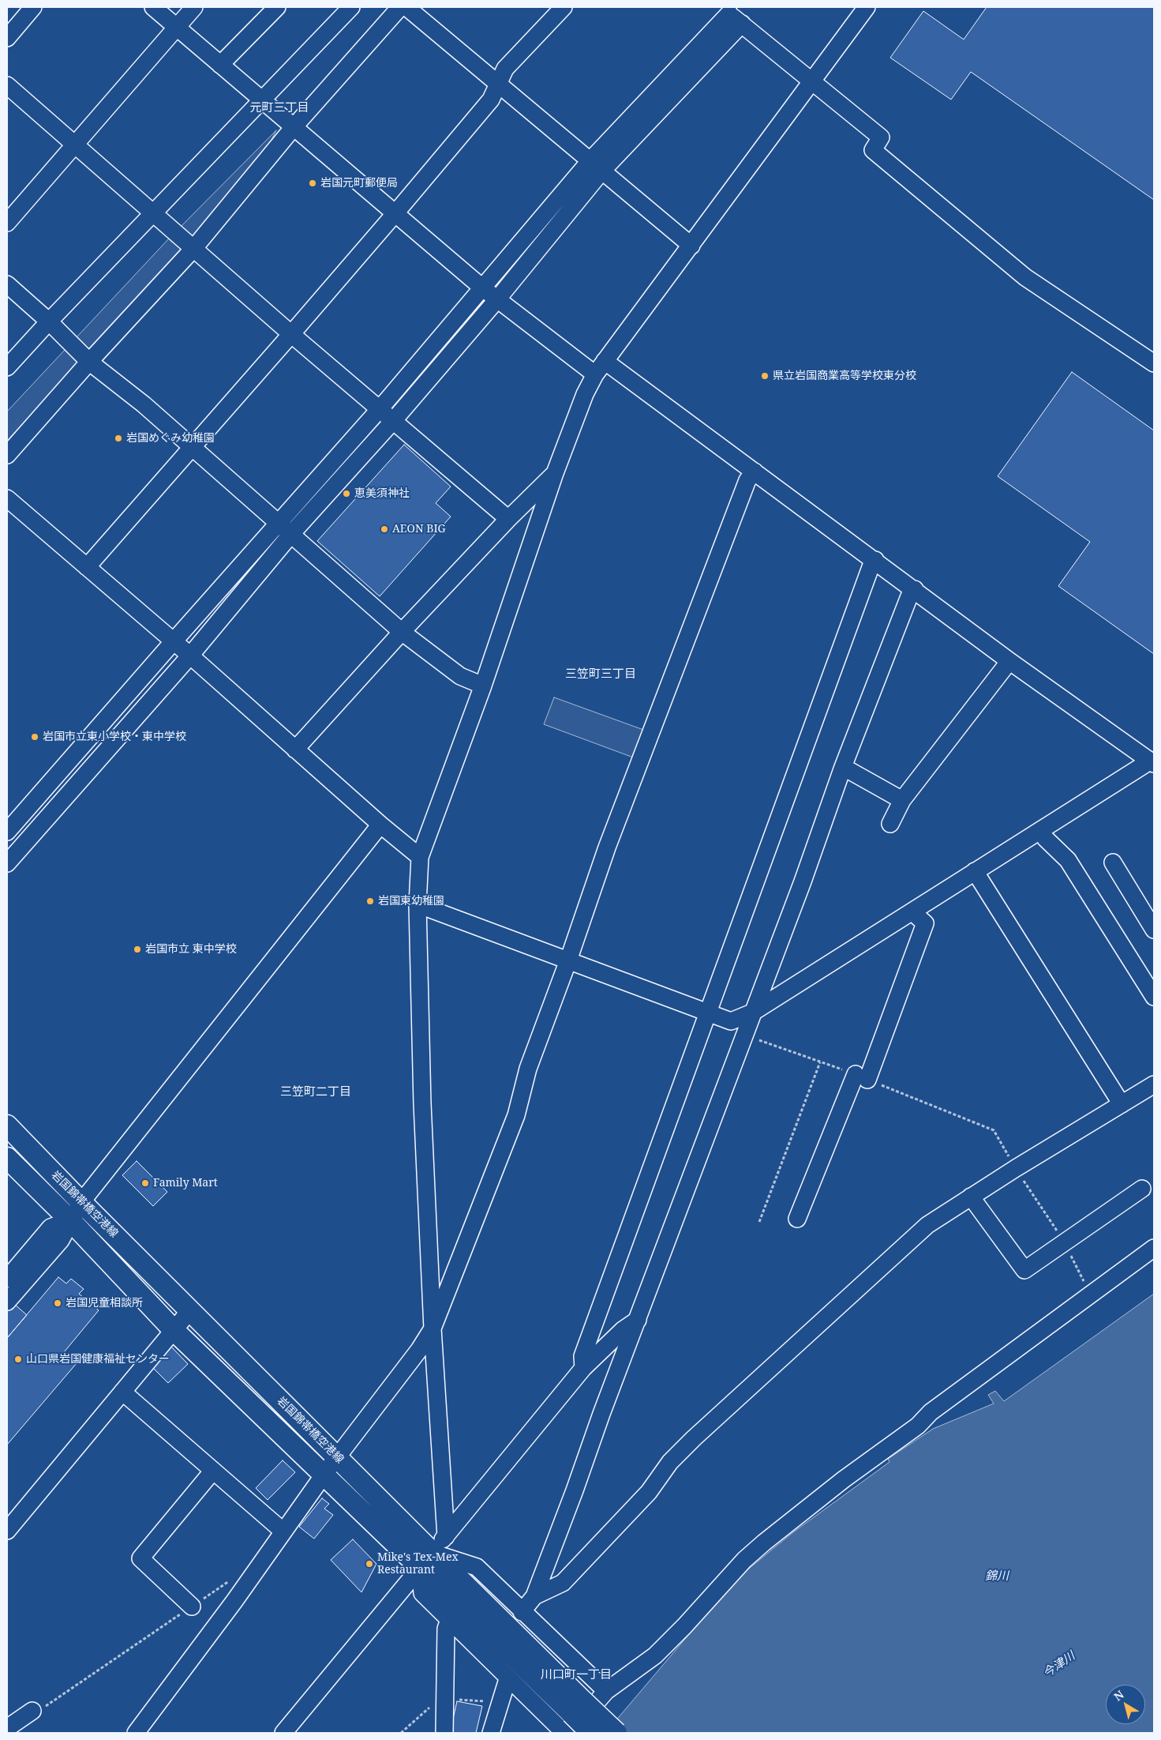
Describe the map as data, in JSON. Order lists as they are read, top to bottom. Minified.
{"streets":{"main road":["岩国錦帯橋空港線"]},"districts":["元町三丁目","三笠町三丁目","三笠町二丁目","川口町一丁目"],"water":["錦川","今津川"],"places":["岩国元町郵便局","県立岩国商業高等学校東分校","岩国めぐみ幼稚園","恵美須神社","AEON BIG","岩国市立東小学校・東中学校","岩国東幼稚園","岩国市立 東中学校","Family Mart","岩国児童相談所","山口県岩国健康福祉センター","Mike's Tex-Mex Restaurant"],"north":"top left"}
